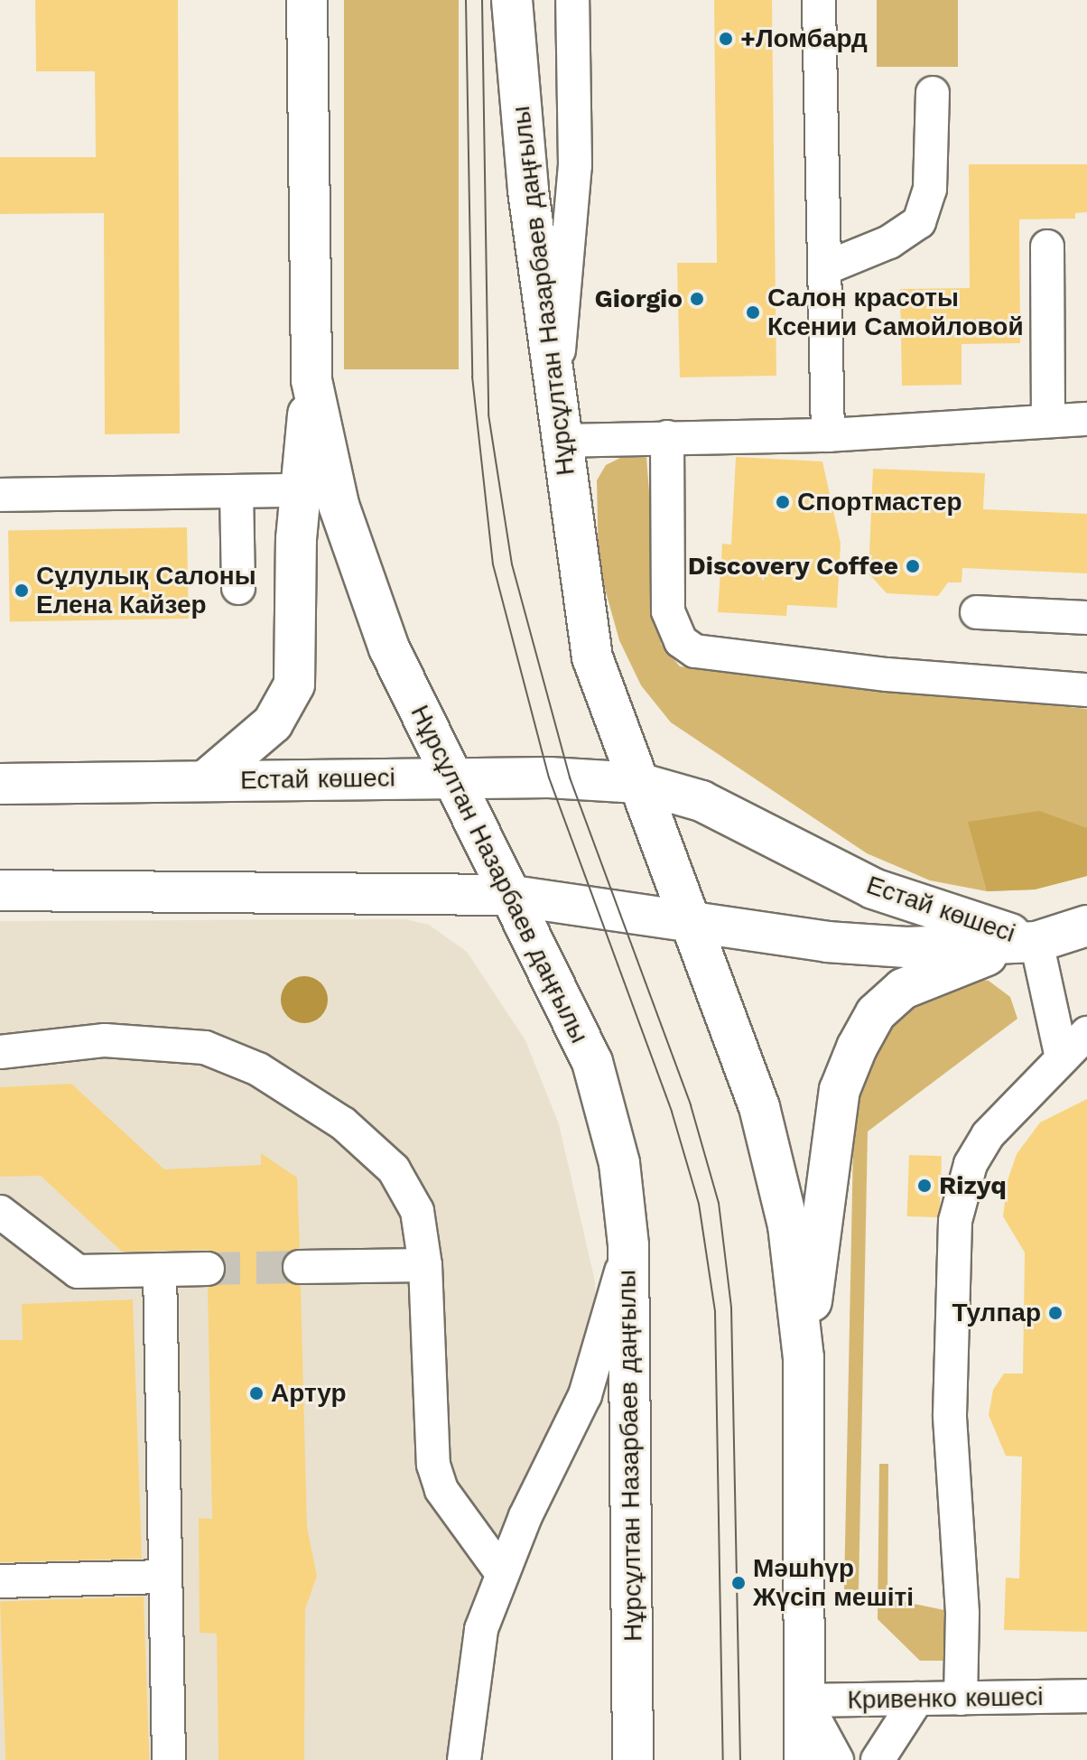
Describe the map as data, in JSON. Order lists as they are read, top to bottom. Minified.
{"streets":{"main road":["Нұрсұлтан Назарбаев даңғылы","Естай көшесі"],"street":["Кривенко көшесі"]},"crossings":[["Нұрсұлтан Назарбаев даңғылы","Естай көшесі"],["Нұрсұлтан Назарбаев даңғылы","Кривенко көшесі"]],"places":["+Ломбард","Giorgio","Салон красоты Ксении Самойловой","Спортмастер","Discovery Coffee","Сұлулық Салоны Елена Кайзер","Rizyq","Тулпар","Артур","Мәшһүр Жүсіп мешіті"]}
